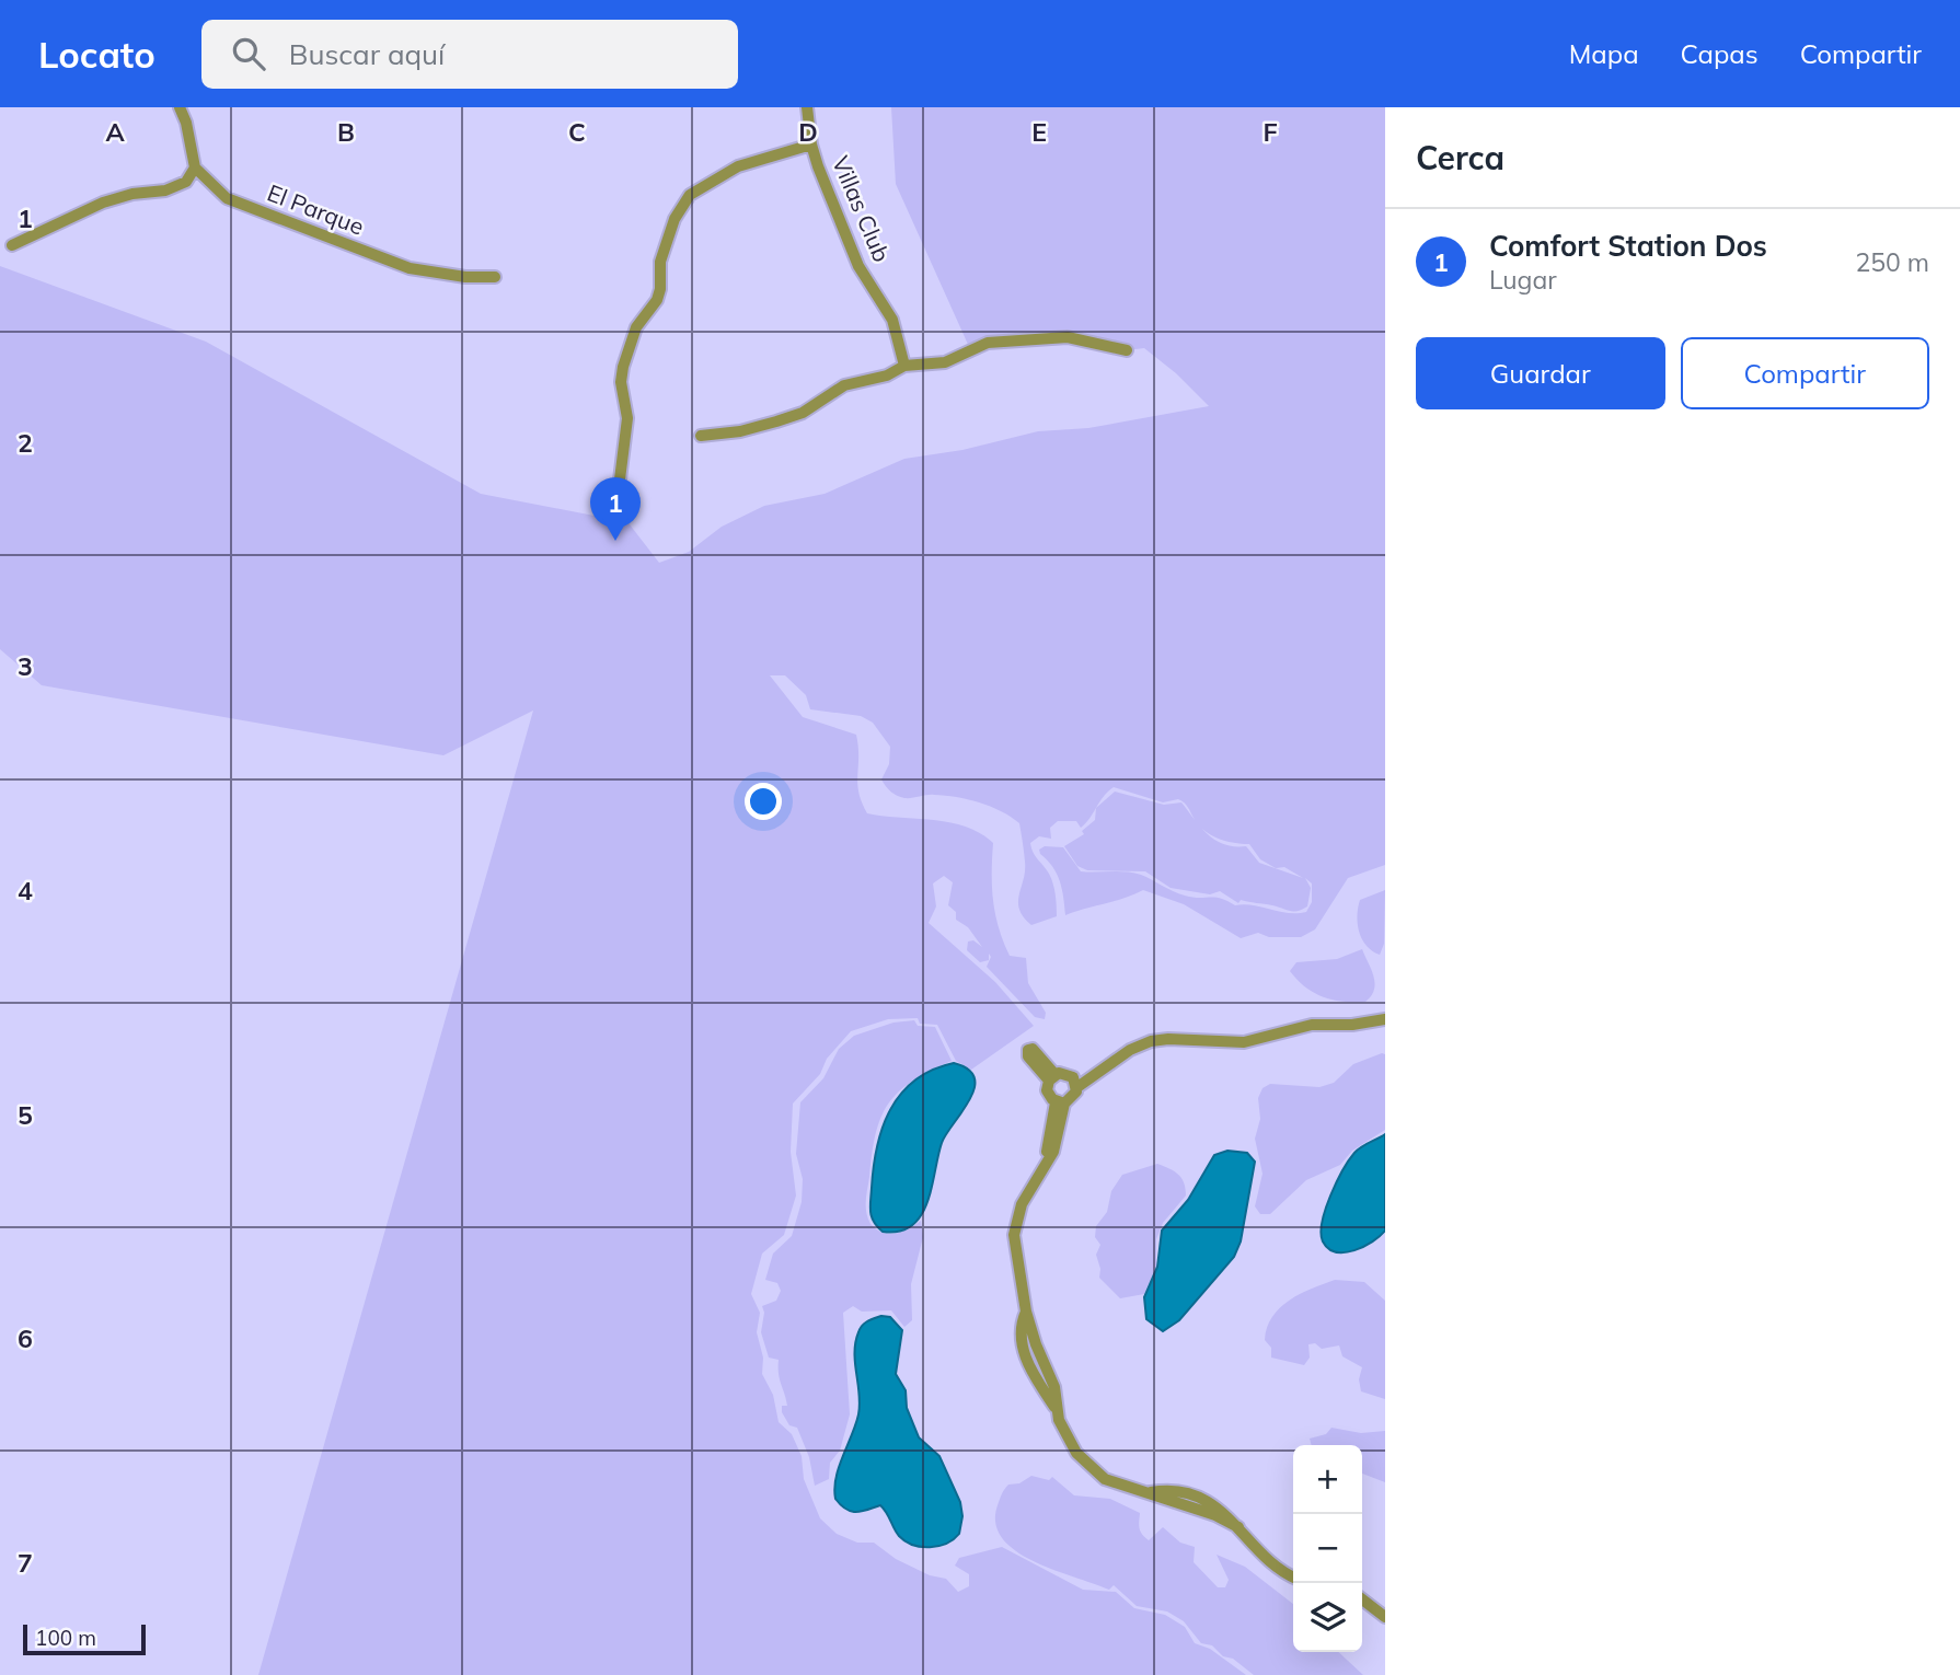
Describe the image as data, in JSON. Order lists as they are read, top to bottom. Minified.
{"streets":{"street":["Villas Club","El Parque"]},"scale_bar":"100 m","page":{"header":"Locato","search":"Buscar aquí","nav":["Mapa","Capas","Compartir"],"heading":"Cerca","list":[{"mark":"1","name":"Comfort Station Dos","note":"Lugar","value":"250 m"}],"buttons":["Guardar","Compartir"],"pins":"1","map_buttons":["+","−"],"scale":"100 m"},"grid":{"columns":["A","B","C","D","E","F"],"rows":["1","2","3","4","5","6","7"]}}
